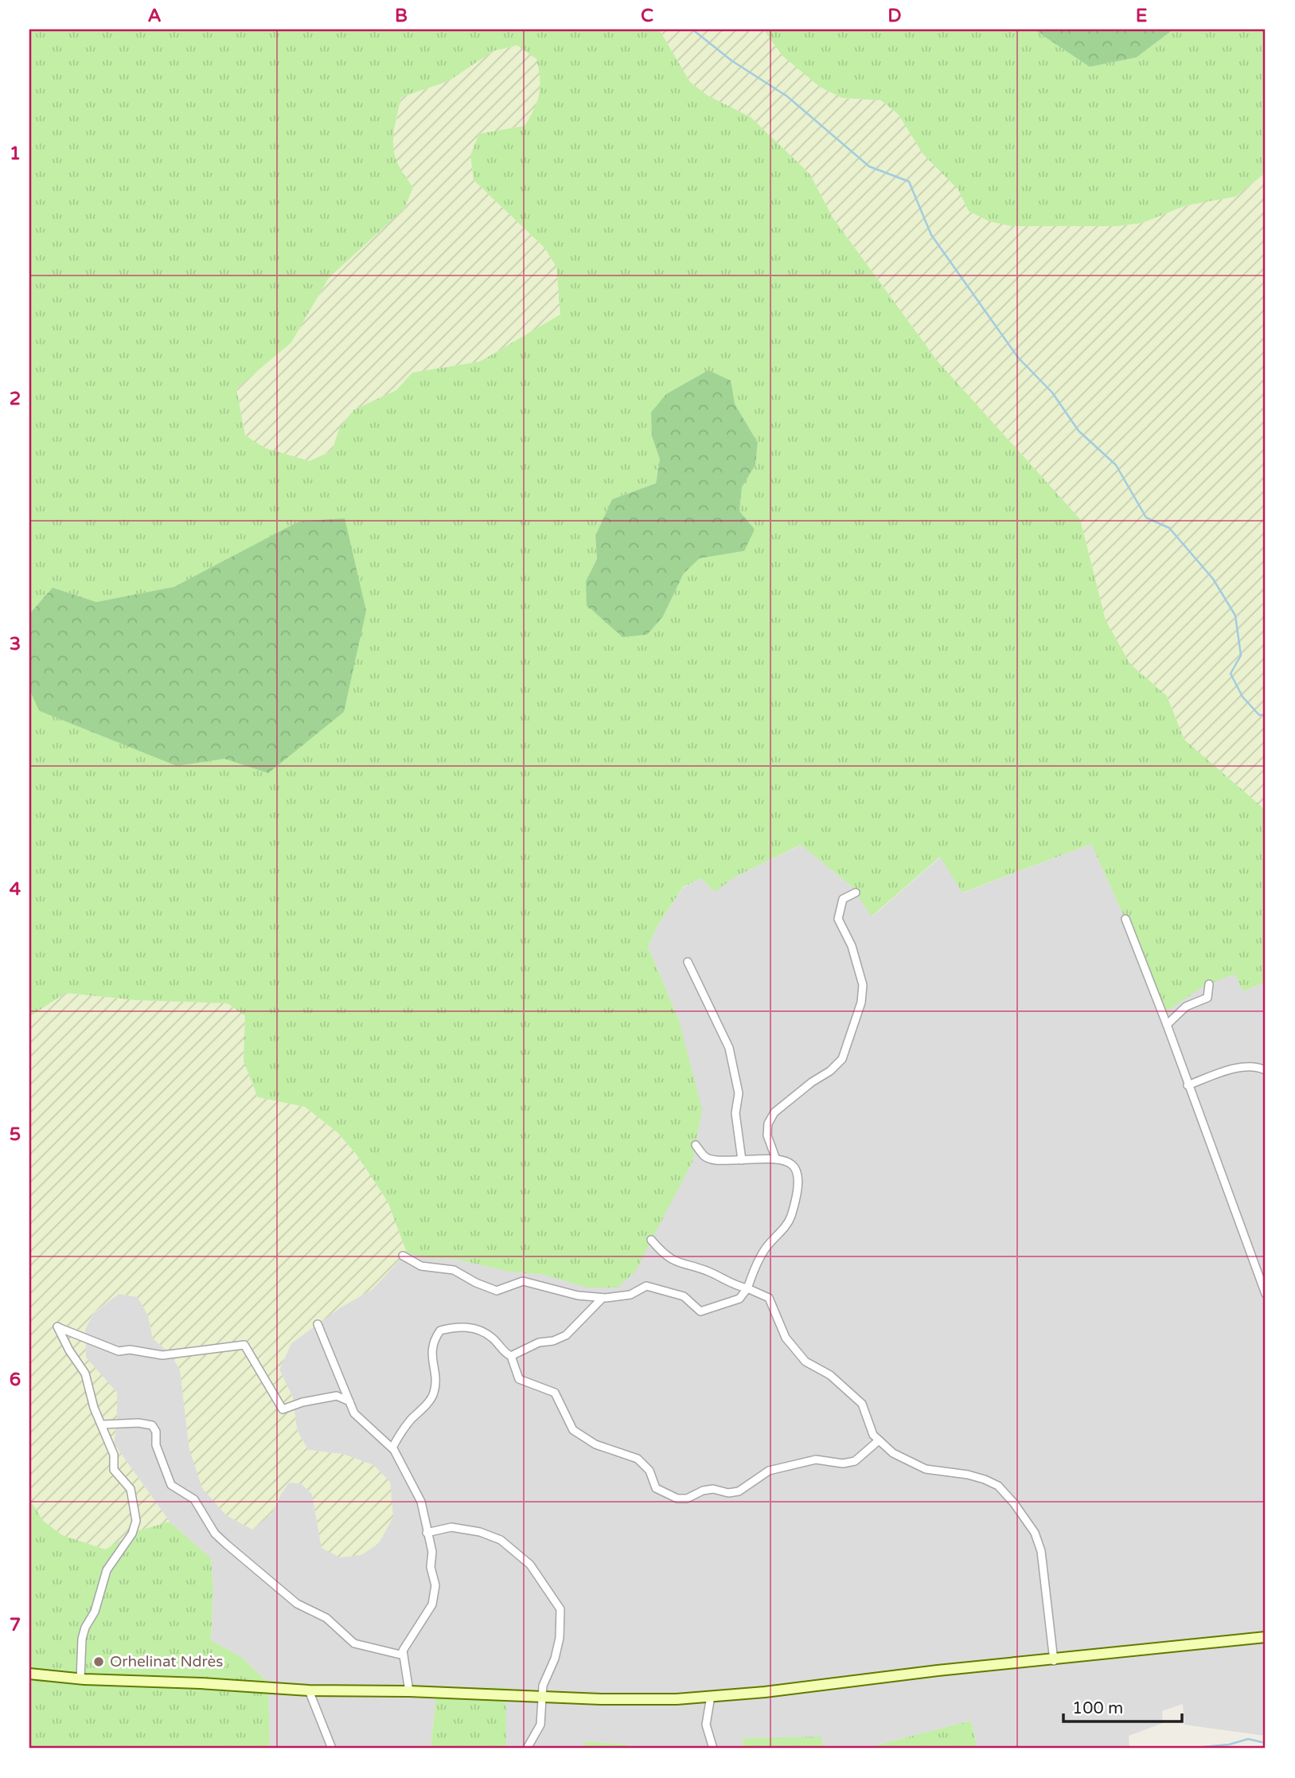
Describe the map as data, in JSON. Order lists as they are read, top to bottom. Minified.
{"places":["Orhelinat Ndrès"],"scale_bar":"100 m","grid":{"columns":["A","B","C","D","E"],"rows":["1","2","3","4","5","6","7"]}}
